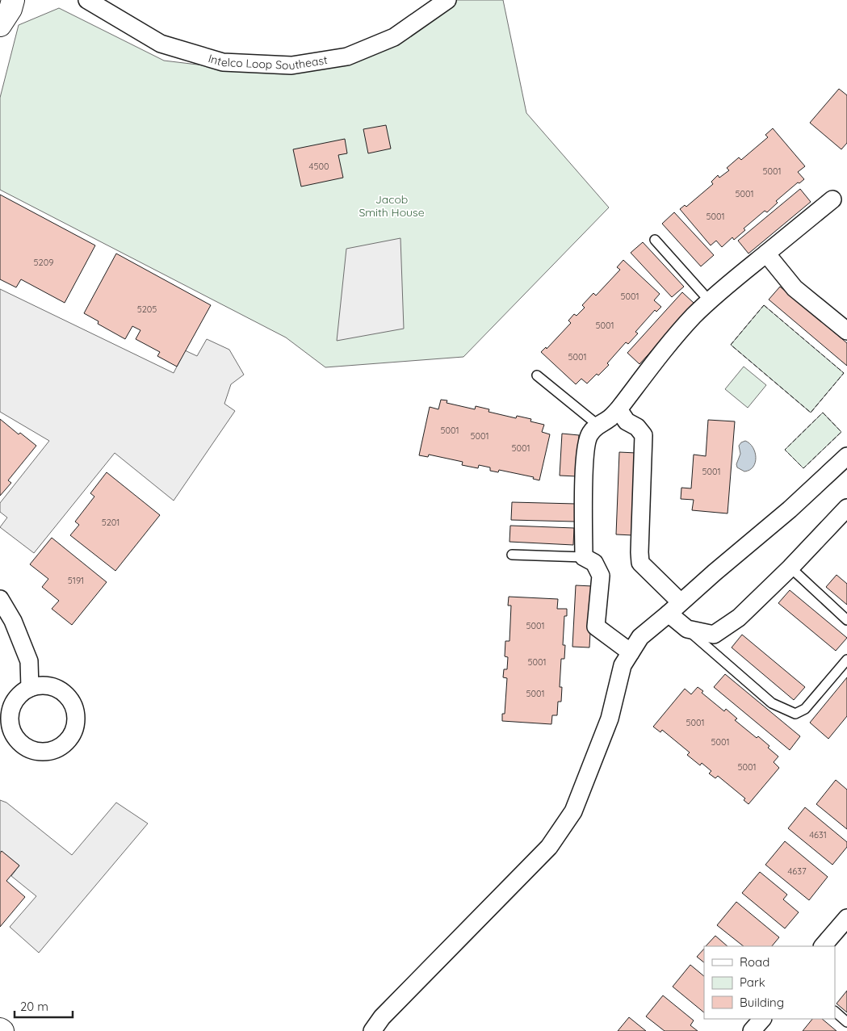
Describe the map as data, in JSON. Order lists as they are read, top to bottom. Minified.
{"streets":{"street":["Intelco Loop Southeast"]},"parks":["Jacob Smith House"],"house_numbers":["4500","5001","5001","5001","5209","5001","5205","5001","5001","5001","5001","5001","5001","5201","5191","5001","5001","5001","5001","5001","5001","4631","4637"],"legend":["Road","Park","Building"],"scale_bar":"20 m"}
